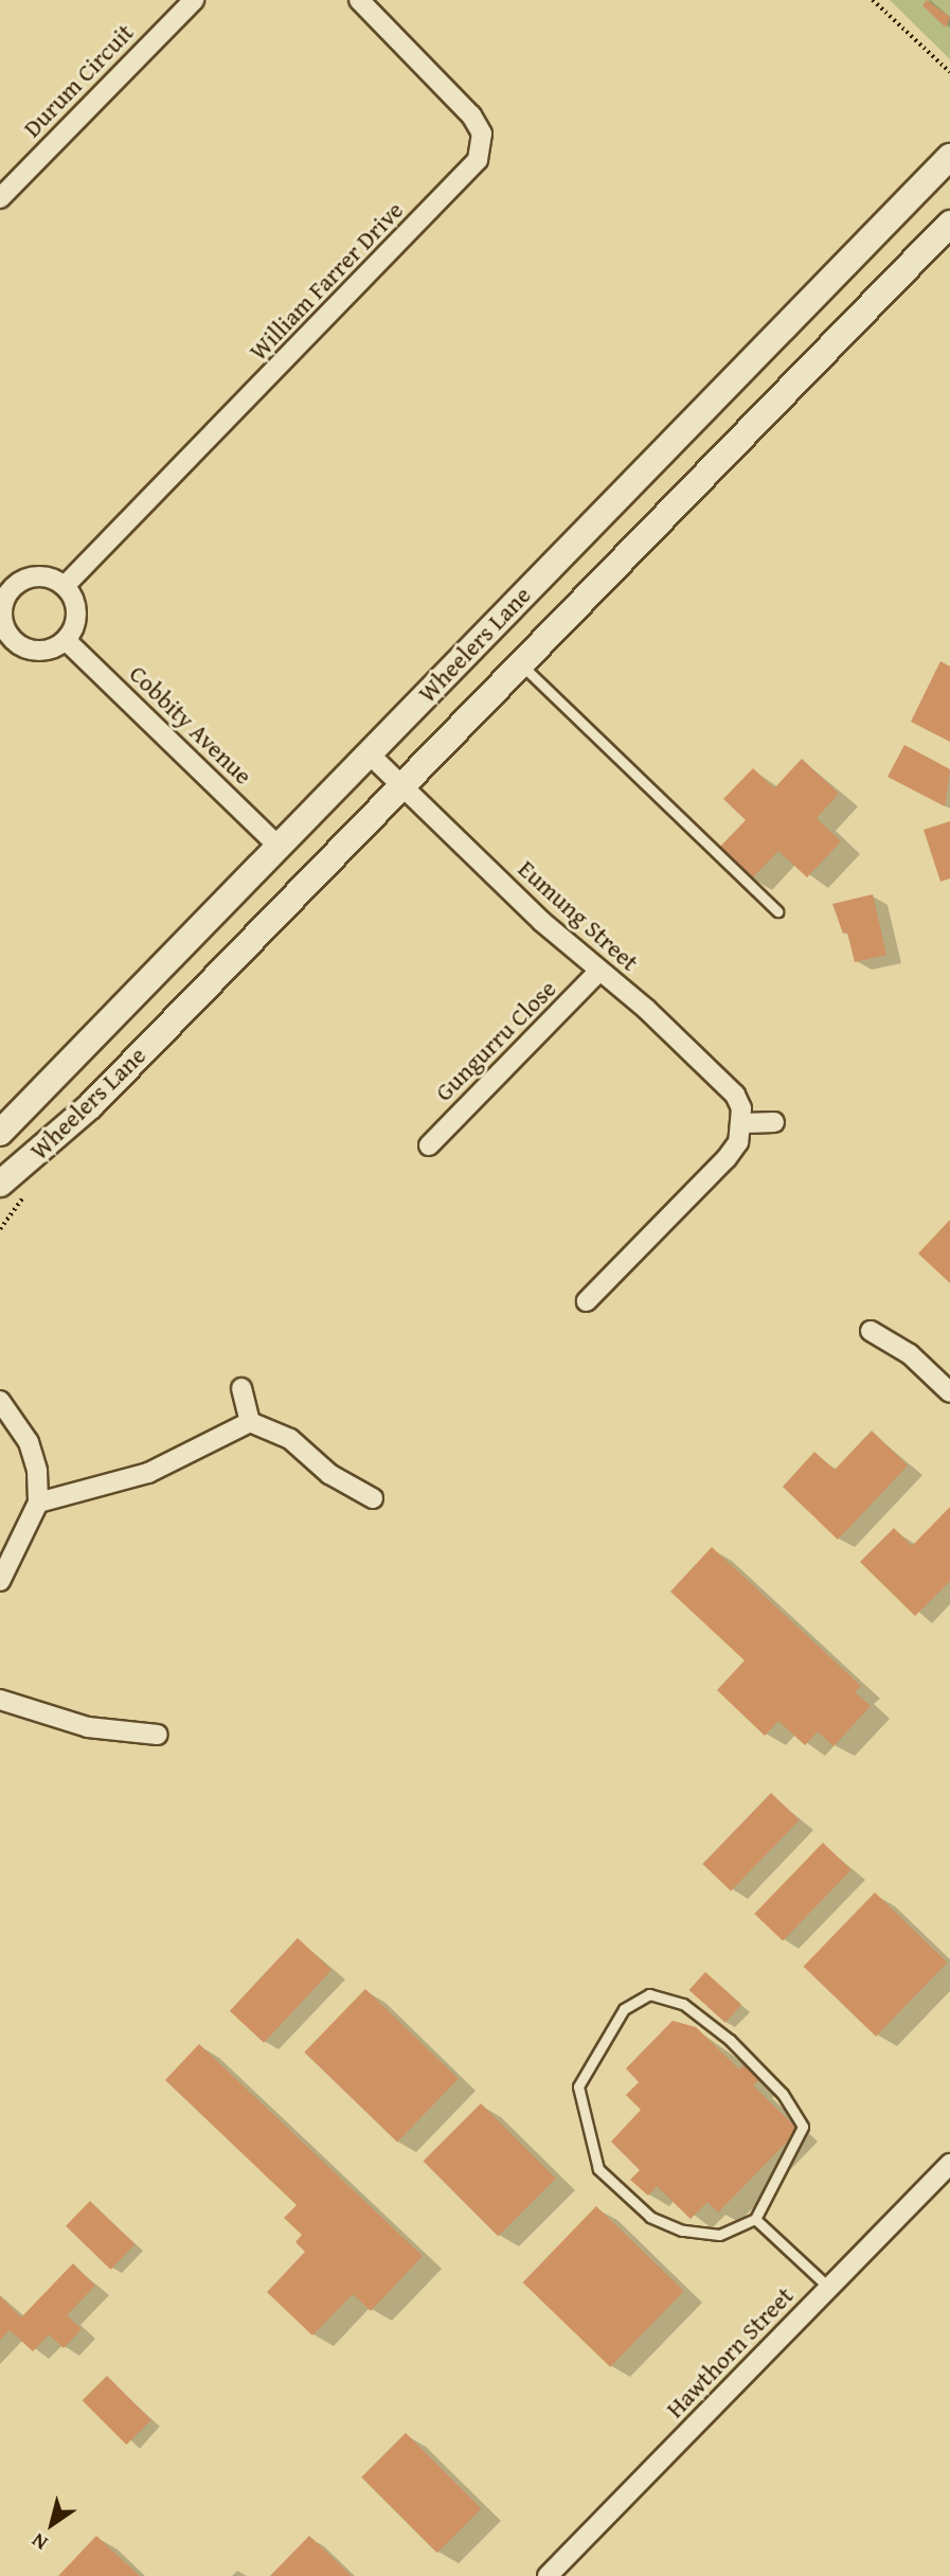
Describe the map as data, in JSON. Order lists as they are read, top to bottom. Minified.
{"streets":{"main road":["Wheelers Lane"],"street":["Durum Circuit","William Farrer Drive","Cobbity Avenue","Eumung Street","Gungurru Close","Hawthorn Street"]},"crossings":[["William Farrer Drive","Cobbity Avenue"],["Wheelers Lane","Cobbity Avenue"],["Wheelers Lane","Eumung Street"],["Eumung Street","Gungurru Close"]],"north":"bottom left"}
